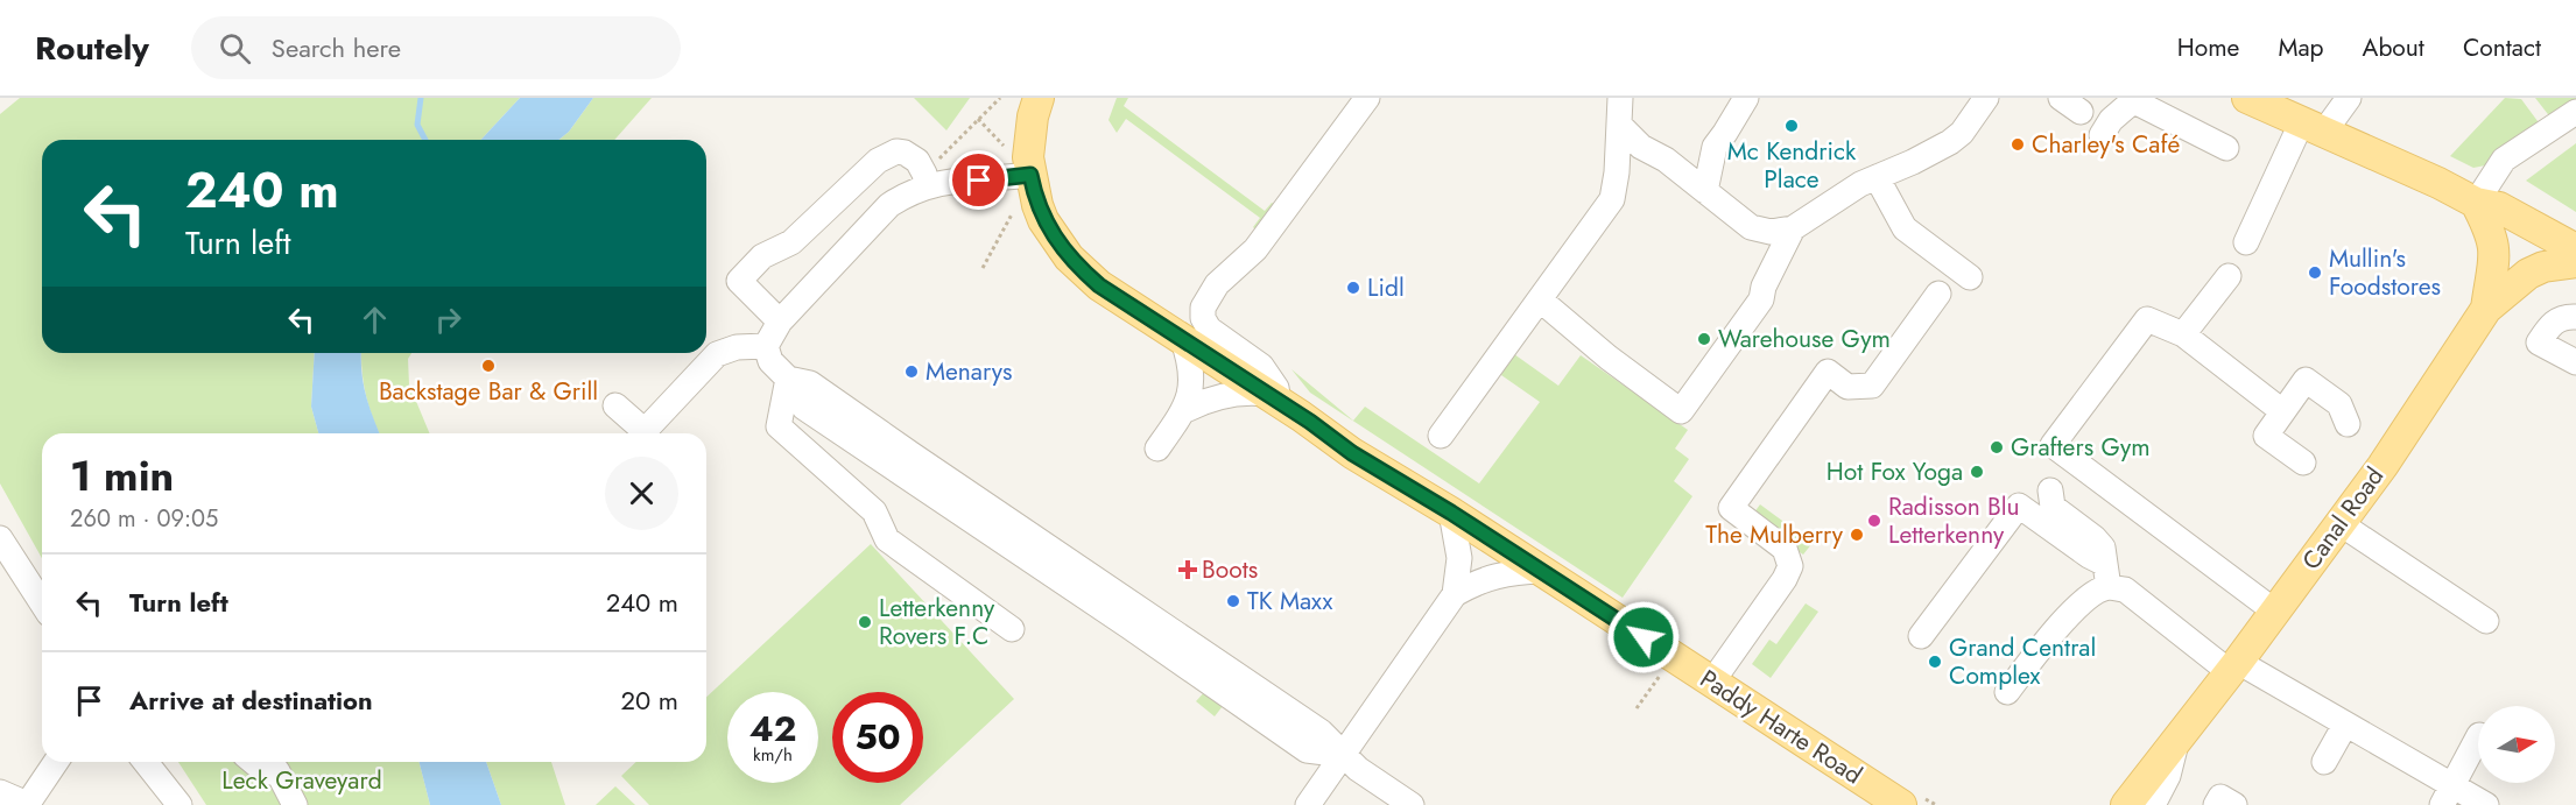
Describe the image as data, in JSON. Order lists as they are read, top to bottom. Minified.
{"streets":{"main road":["Canal Road","Paddy Harte Road"]},"parks":["Leck Graveyard"],"places":{"other":["Mc Kendrick Place","Charley's Café","Mullin's Foodstores","Lidl","Warehouse Gym","Backstage Bar & Grill","Menarys","Grafters Gym","Hot Fox Yoga","Radisson Blu Letterkenny","The Mulberry","TK Maxx","Letterkenny Rovers F.C","Grand Central Complex"],"health":["Boots"]},"north":"right","page":{"header":"Routely","search":"Search here","nav":["Home","Map","About","Contact"],"turn":["240 m","Turn left"],"heading":["1 min","260 m · 09:05"],"list":[{"name":"Turn left","value":"240 m"},{"name":"Arrive at destination","value":"20 m"}],"speed":"42 km/h","limit":"50"}}
